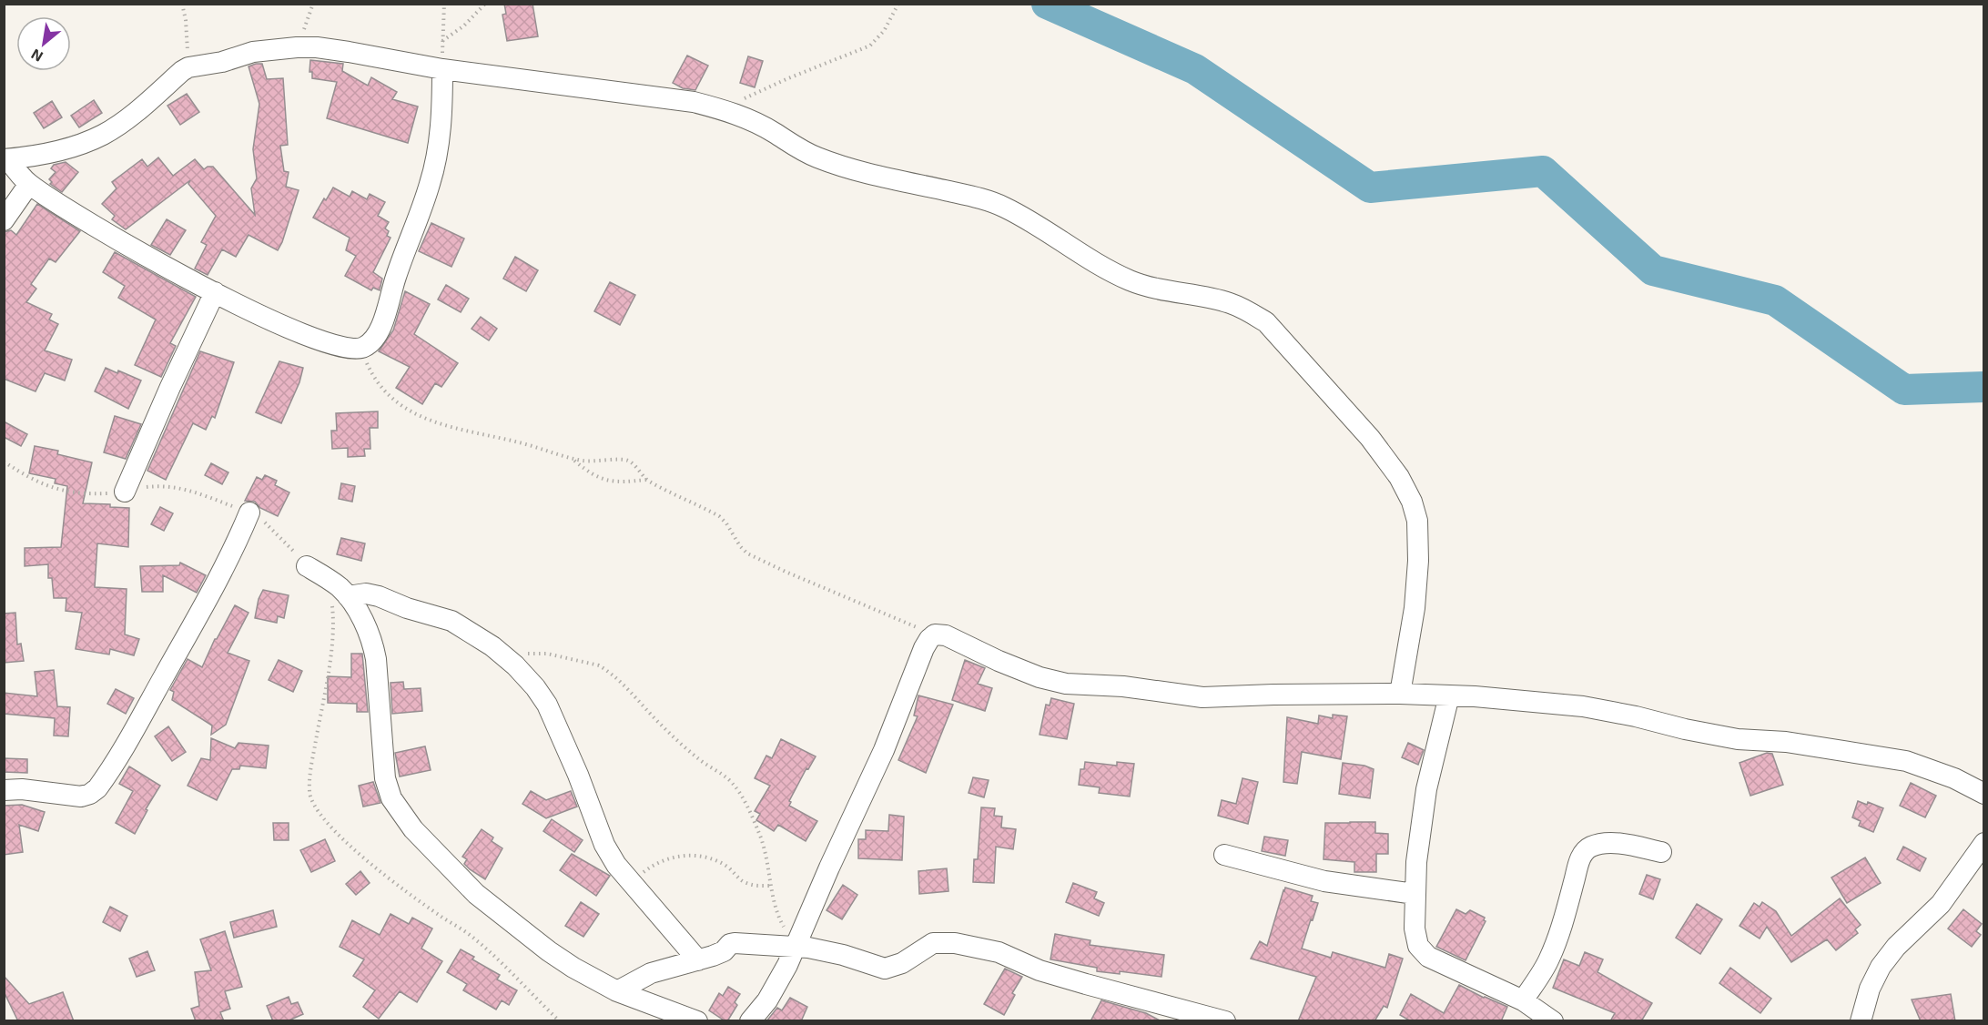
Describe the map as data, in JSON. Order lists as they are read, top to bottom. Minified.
{"north":"bottom left"}
